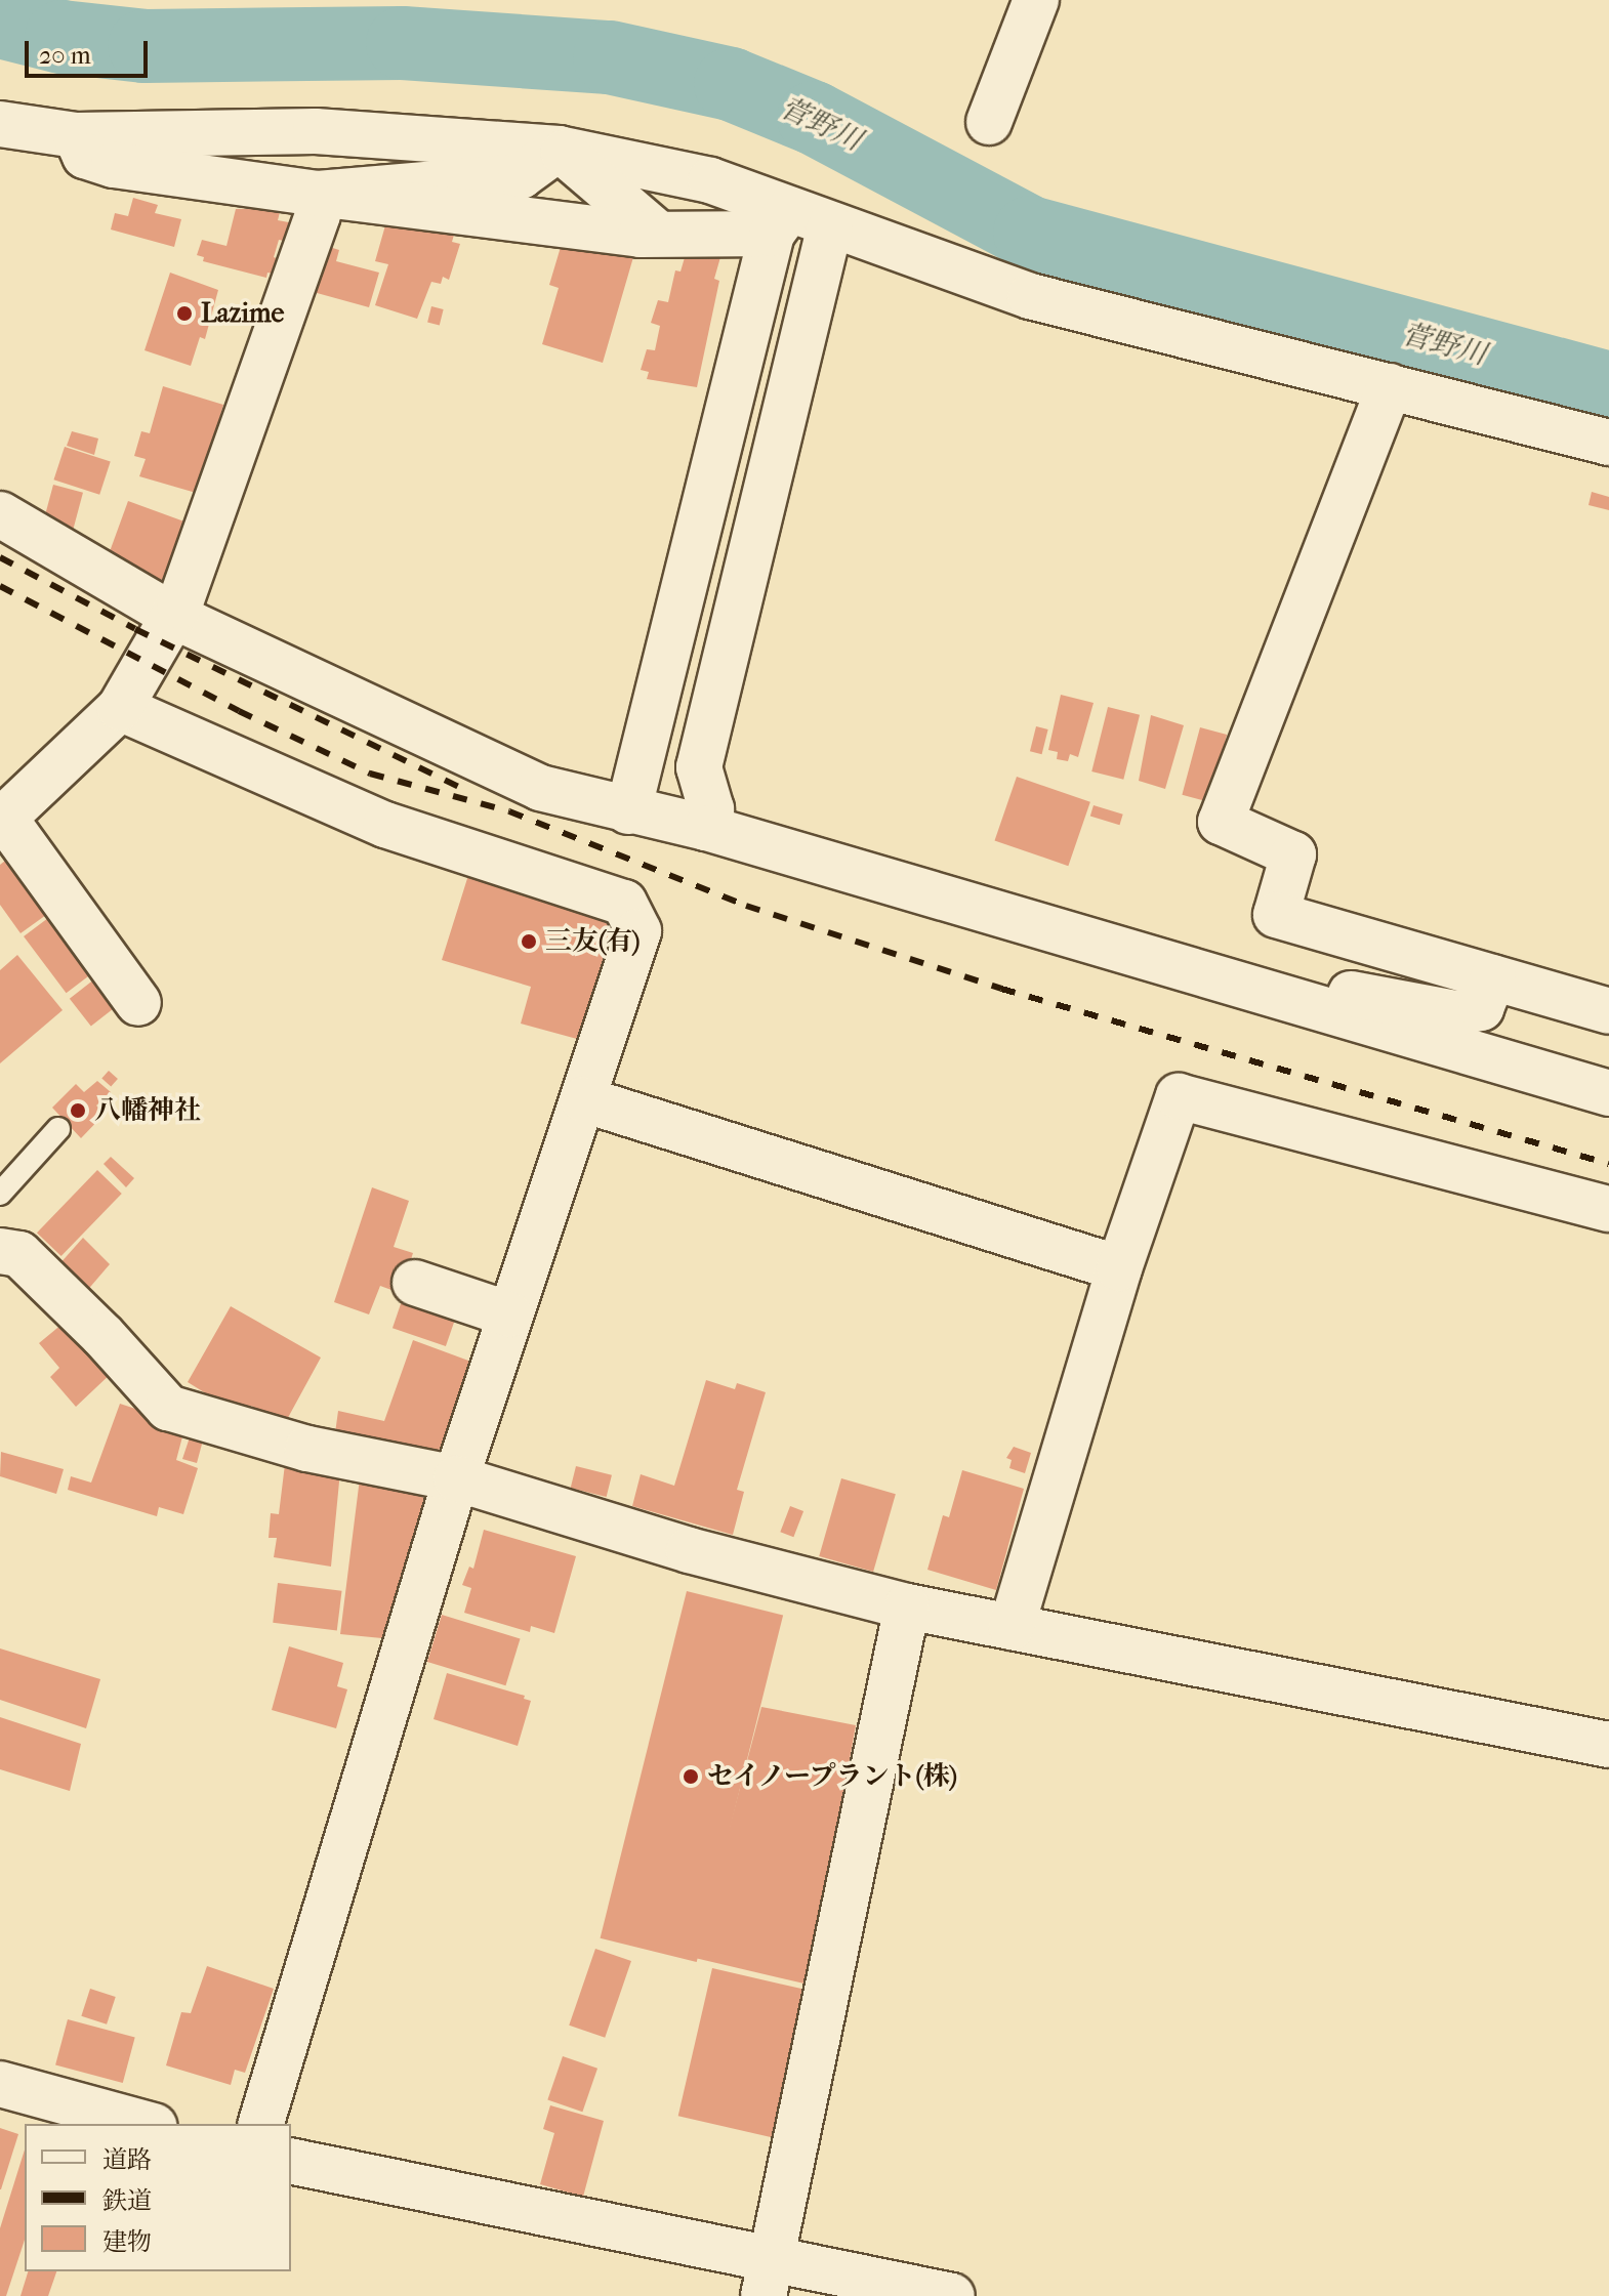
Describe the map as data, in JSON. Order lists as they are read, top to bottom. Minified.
{"water":["菅野川"],"places":["Lazime","三友(有)","八幡神社","セイノープラント(株)"],"legend":["道路","鉄道","建物"],"scale_bar":"20 m"}
